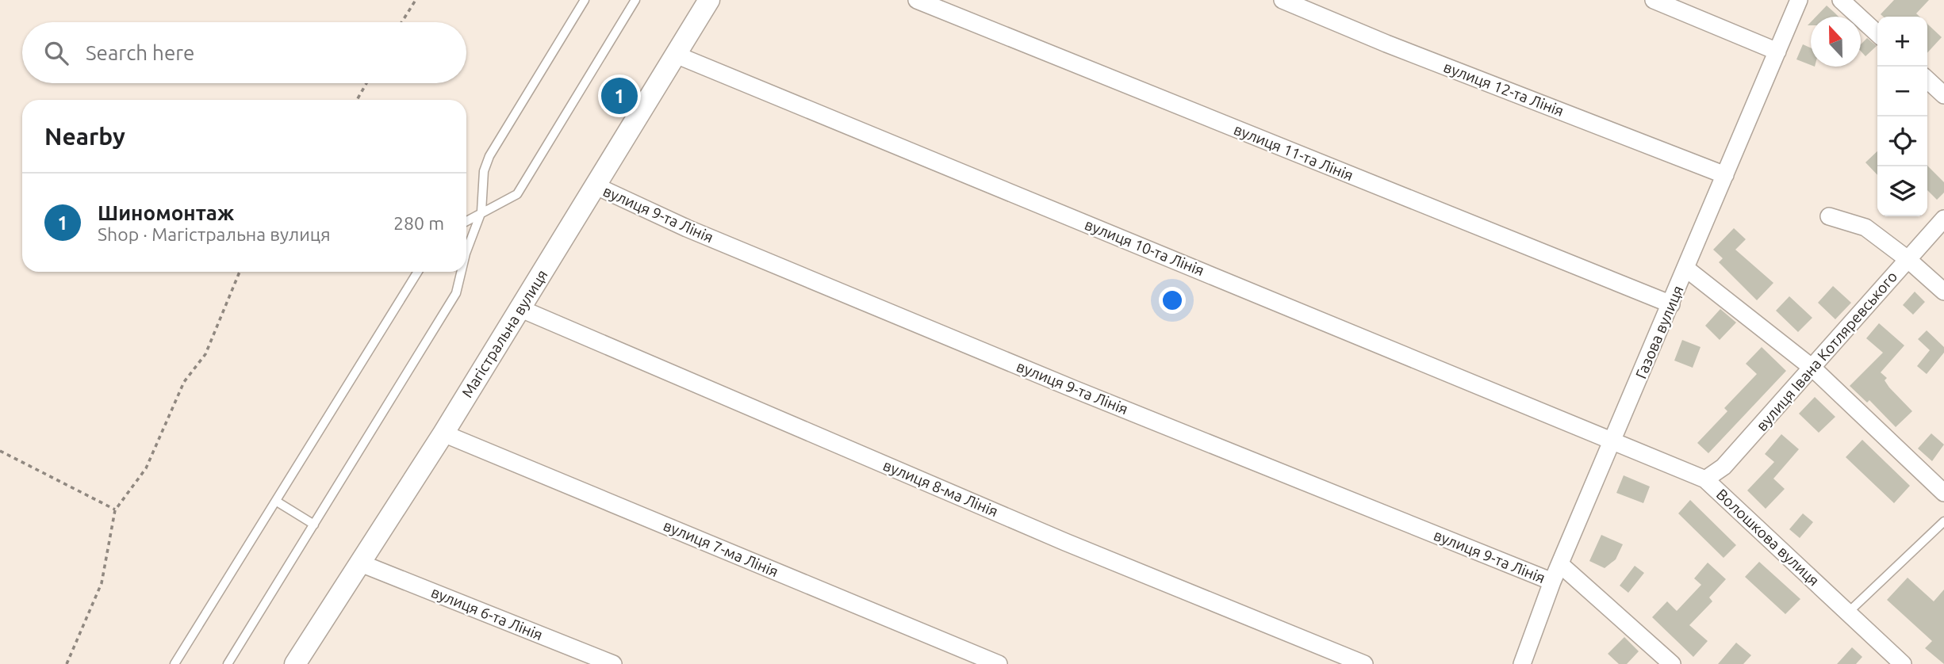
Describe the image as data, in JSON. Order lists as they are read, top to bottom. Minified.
{"streets":{"street":["вулиця 12-та Лінія","вулиця 11-та Лінія","вулиця 9-та Лінія","вулиця 10-та Лінія","Газова вулиця","Магістральна вулиця","вулиця Івана Котляревського","вулиця 8-ма Лінія","Волошкова вулиця","вулиця 7-ма Лінія","вулиця 6-та Лінія"]},"crossings":[["вулиця 12-та Лінія","Газова вулиця"],["вулиця 11-та Лінія","Газова вулиця"],["вулиця 9-та Лінія","Газова вулиця"],["вулиця 9-та Лінія","Магістральна вулиця"],["вулиця 10-та Лінія","Газова вулиця"],["вулиця 10-та Лінія","Магістральна вулиця"],["вулиця 10-та Лінія","Волошкова вулиця"],["Газова вулиця","Волошкова вулиця"],["Магістральна вулиця","вулиця 8-ма Лінія"],["Магістральна вулиця","вулиця 7-ма Лінія"],["Магістральна вулиця","вулиця 6-та Лінія"],["вулиця Івана Котляревського","Волошкова вулиця"]],"north":"top","page":{"map_buttons":["+","−"],"search":"Search here","pins":"1","heading":"Nearby","list":[{"mark":"1","name":"Шиномонтаж","note":"Shop · Магістральна вулиця","value":"280 m"}]}}
